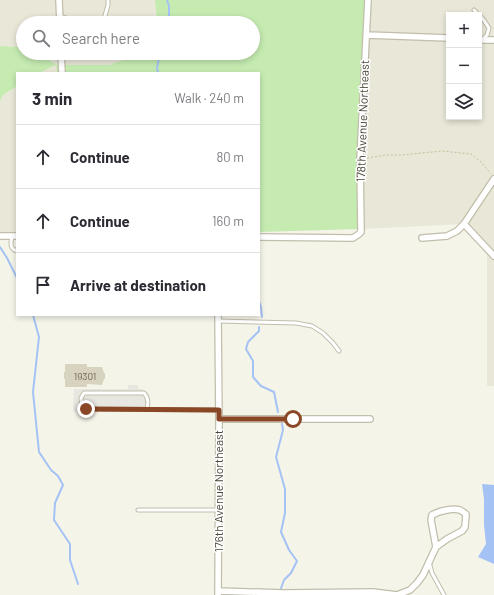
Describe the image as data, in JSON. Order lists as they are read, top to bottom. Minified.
{"streets":{"street":["178th Avenue Northeast","176th Avenue Northeast"]},"house_numbers":["19301"],"page":{"map_buttons":["+","−"],"search":"Search here","heading":["3 min","Walk · 240 m"],"list":[["Continue","80 m"],["Continue","160 m"],"Arrive at destination"]}}
